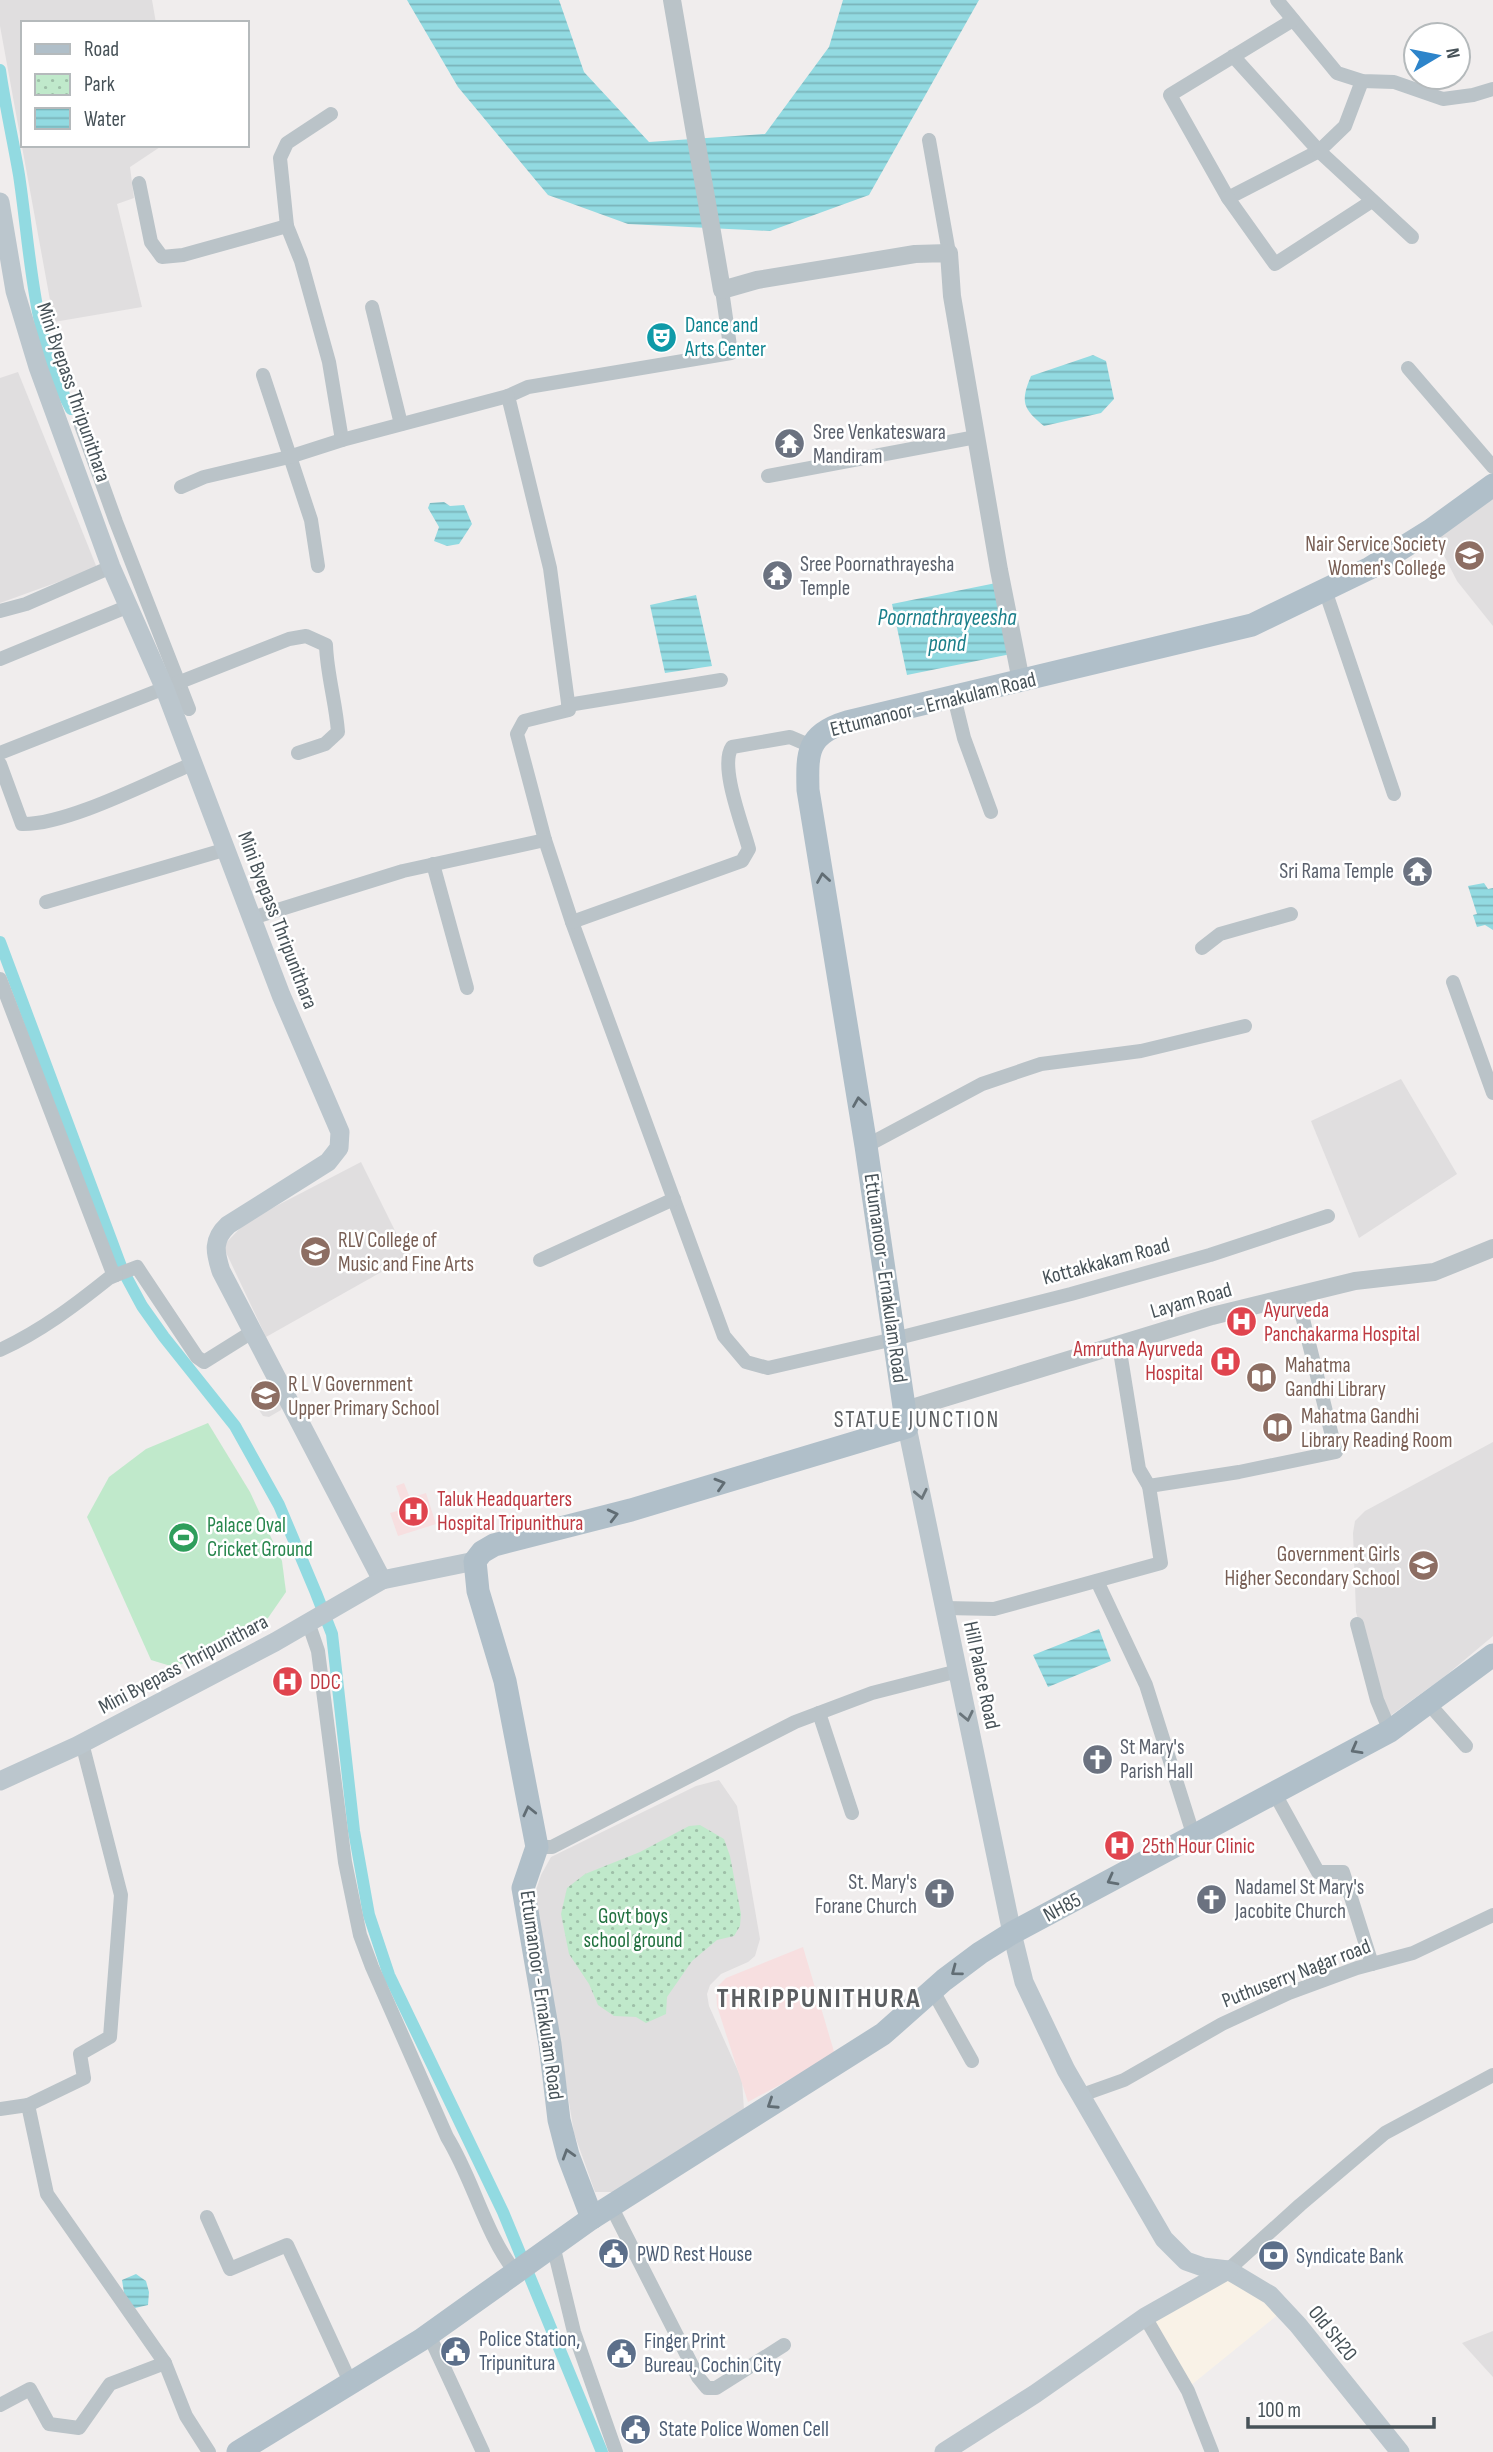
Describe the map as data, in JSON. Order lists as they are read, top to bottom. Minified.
{"streets":{"main road":["Mini Byepass Thripunithara","Ettumanoor - Ernakulam Road","Hill Palace Road","NH85","Old SH20"],"street":["Kottakkakam Road","Layam Road","Puthuserry Nagar road"]},"crossings":[["Mini Byepass Thripunithara","Ettumanoor - Ernakulam Road"],["Ettumanoor - Ernakulam Road","Kottakkakam Road"],["Ettumanoor - Ernakulam Road","Layam Road"],["Ettumanoor - Ernakulam Road","Hill Palace Road"],["Layam Road","Hill Palace Road"],["Hill Palace Road","NH85"]],"one_way":["Ettumanoor - Ernakulam Road","Hill Palace Road","NH85"],"districts":["STATUE JUNCTION","THRIPPUNITHURA"],"water":["Poornathrayeesha pond"],"parks":["Govt boys school ground"],"places":{"theatre":["Dance and Arts Center"],"temple":["Sree Venkateswara Mandiram","Sree Poornathrayesha Temple","Sri Rama Temple"],"school or university":["Nair Service Society Women's College","RLV College of Music and Fine Arts","R L V Government Upper Primary School","Government Girls Higher Secondary School"],"hospital":["Ayurveda Panchakarma Hospital","Amrutha Ayurveda Hospital","Taluk Headquarters Hospital Tripunithura","DDC","25th Hour Clinic"],"library":["Mahatma Gandhi Library","Mahatma Gandhi Library Reading Room"],"sports":["Palace Oval Cricket Ground"],"church":["St Mary's Parish Hall","St. Mary's Forane Church","Nadamel St Mary's Jacobite Church"],"public building":["PWD Rest House","Police Station, Tripunitura","Finger Print Bureau, Cochin City","State Police Women Cell"],"bank":["Syndicate Bank"]},"legend":["Road","Park","Water"],"scale_bar":"100 m","north":"right"}
